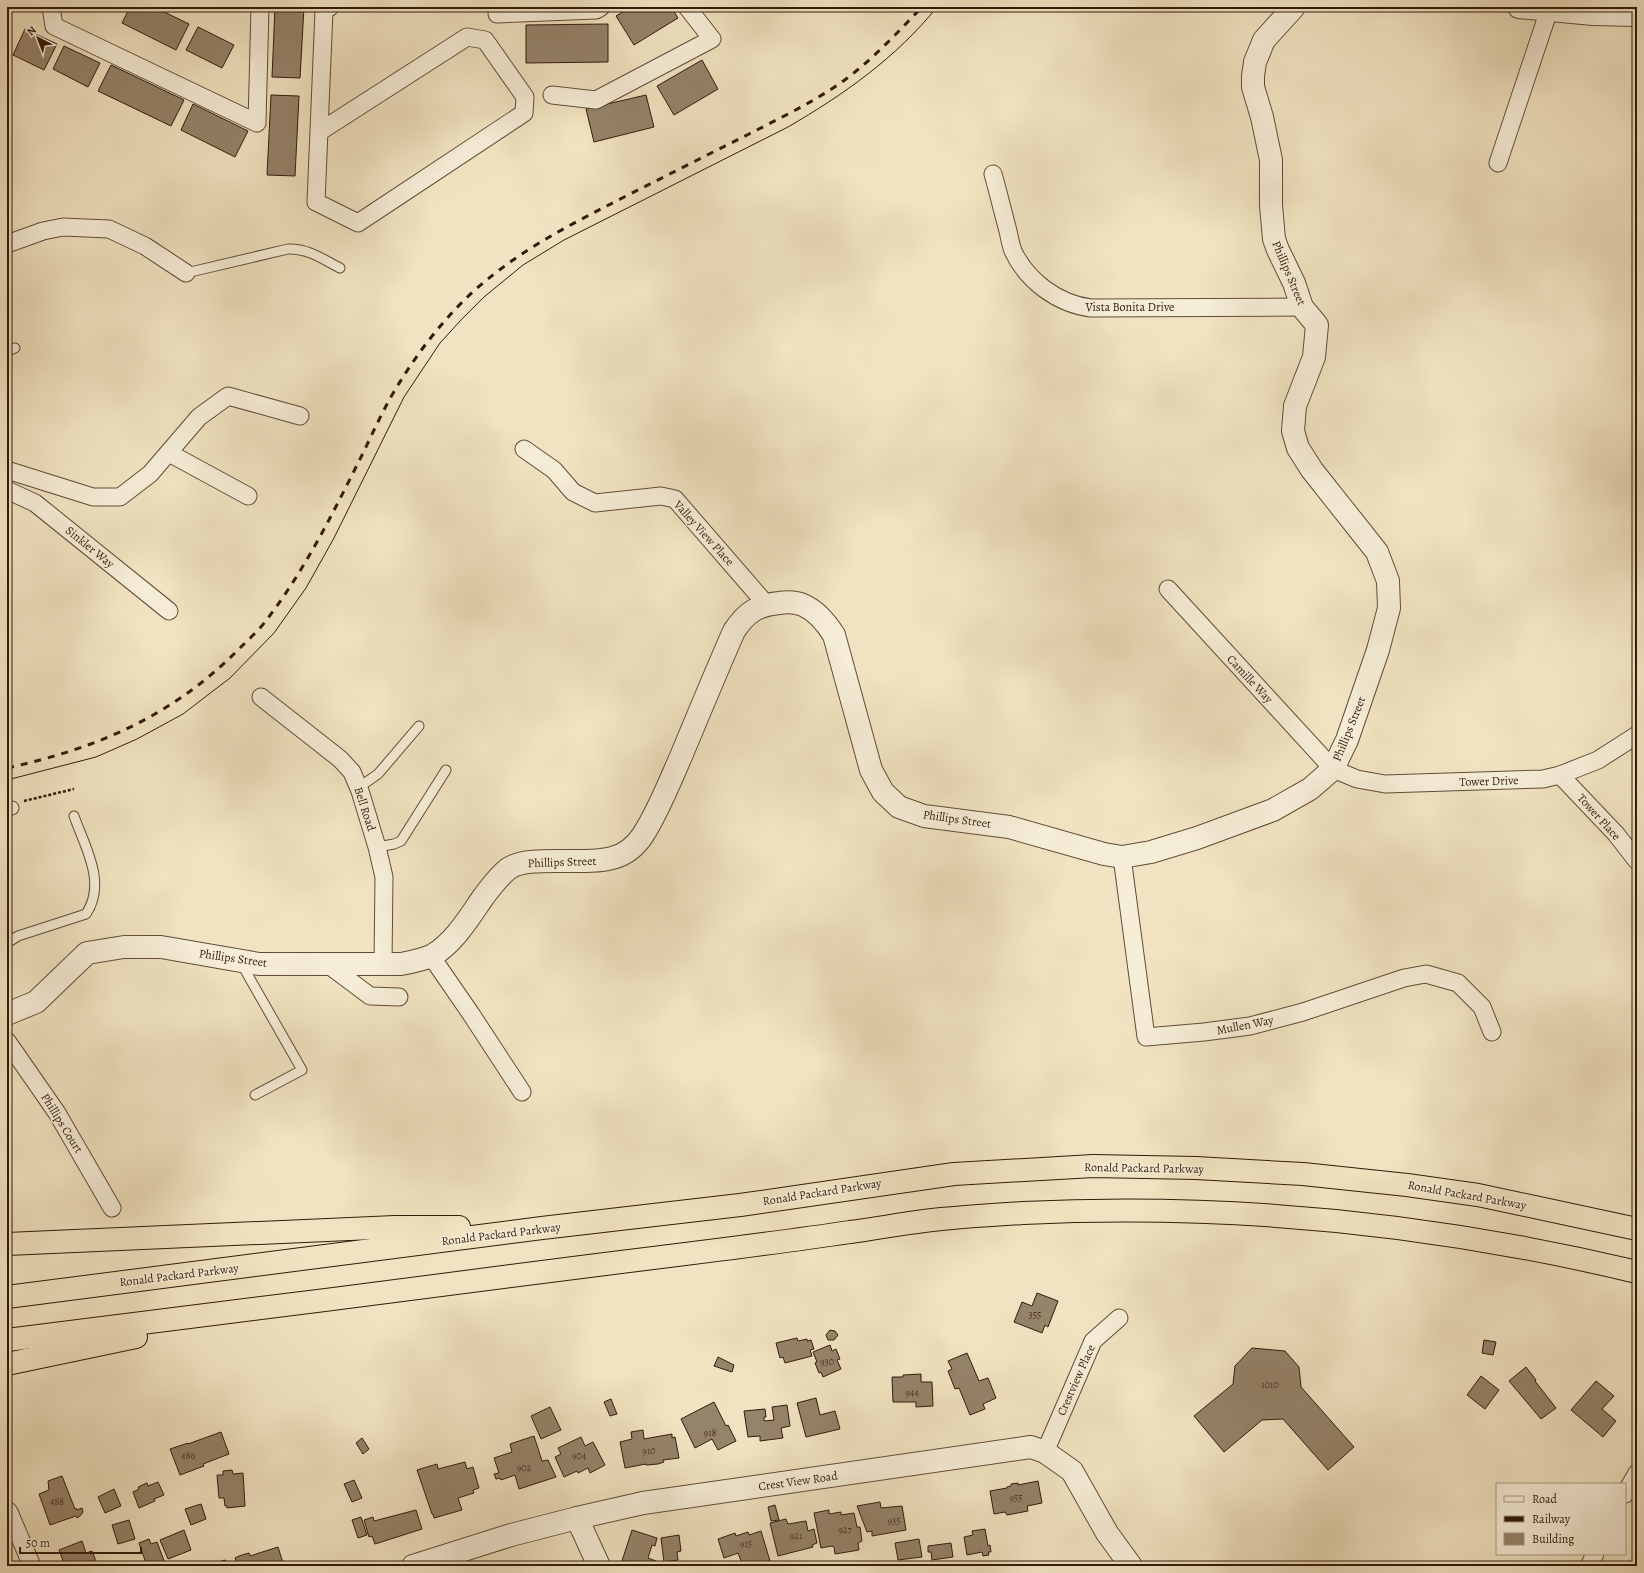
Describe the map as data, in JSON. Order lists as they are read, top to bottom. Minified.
{"streets":{"highway":["Ronald Packard Parkway"],"street":["Phillips Street","Vista Bonita Drive","Valley View Place","Sinkler Way","Camille Way","Tower Drive","Bell Road","Tower Place","Mullen Way","Phillips Court","Crestview Place","Crest View Road"]},"crossings":[["Phillips Street","Vista Bonita Drive"],["Phillips Street","Valley View Place"],["Phillips Street","Camille Way"],["Phillips Street","Tower Drive"],["Phillips Street","Bell Road"],["Phillips Street","Mullen Way"],["Camille Way","Tower Drive"],["Tower Drive","Tower Place"],["Crestview Place","Crest View Road"]],"house_numbers":["355","930","1010","944","918","910","486","904","902","955","488","935","927","921","915"],"legend":["Road","Railway","Building"],"scale_bar":"50 m","north":"top left"}
